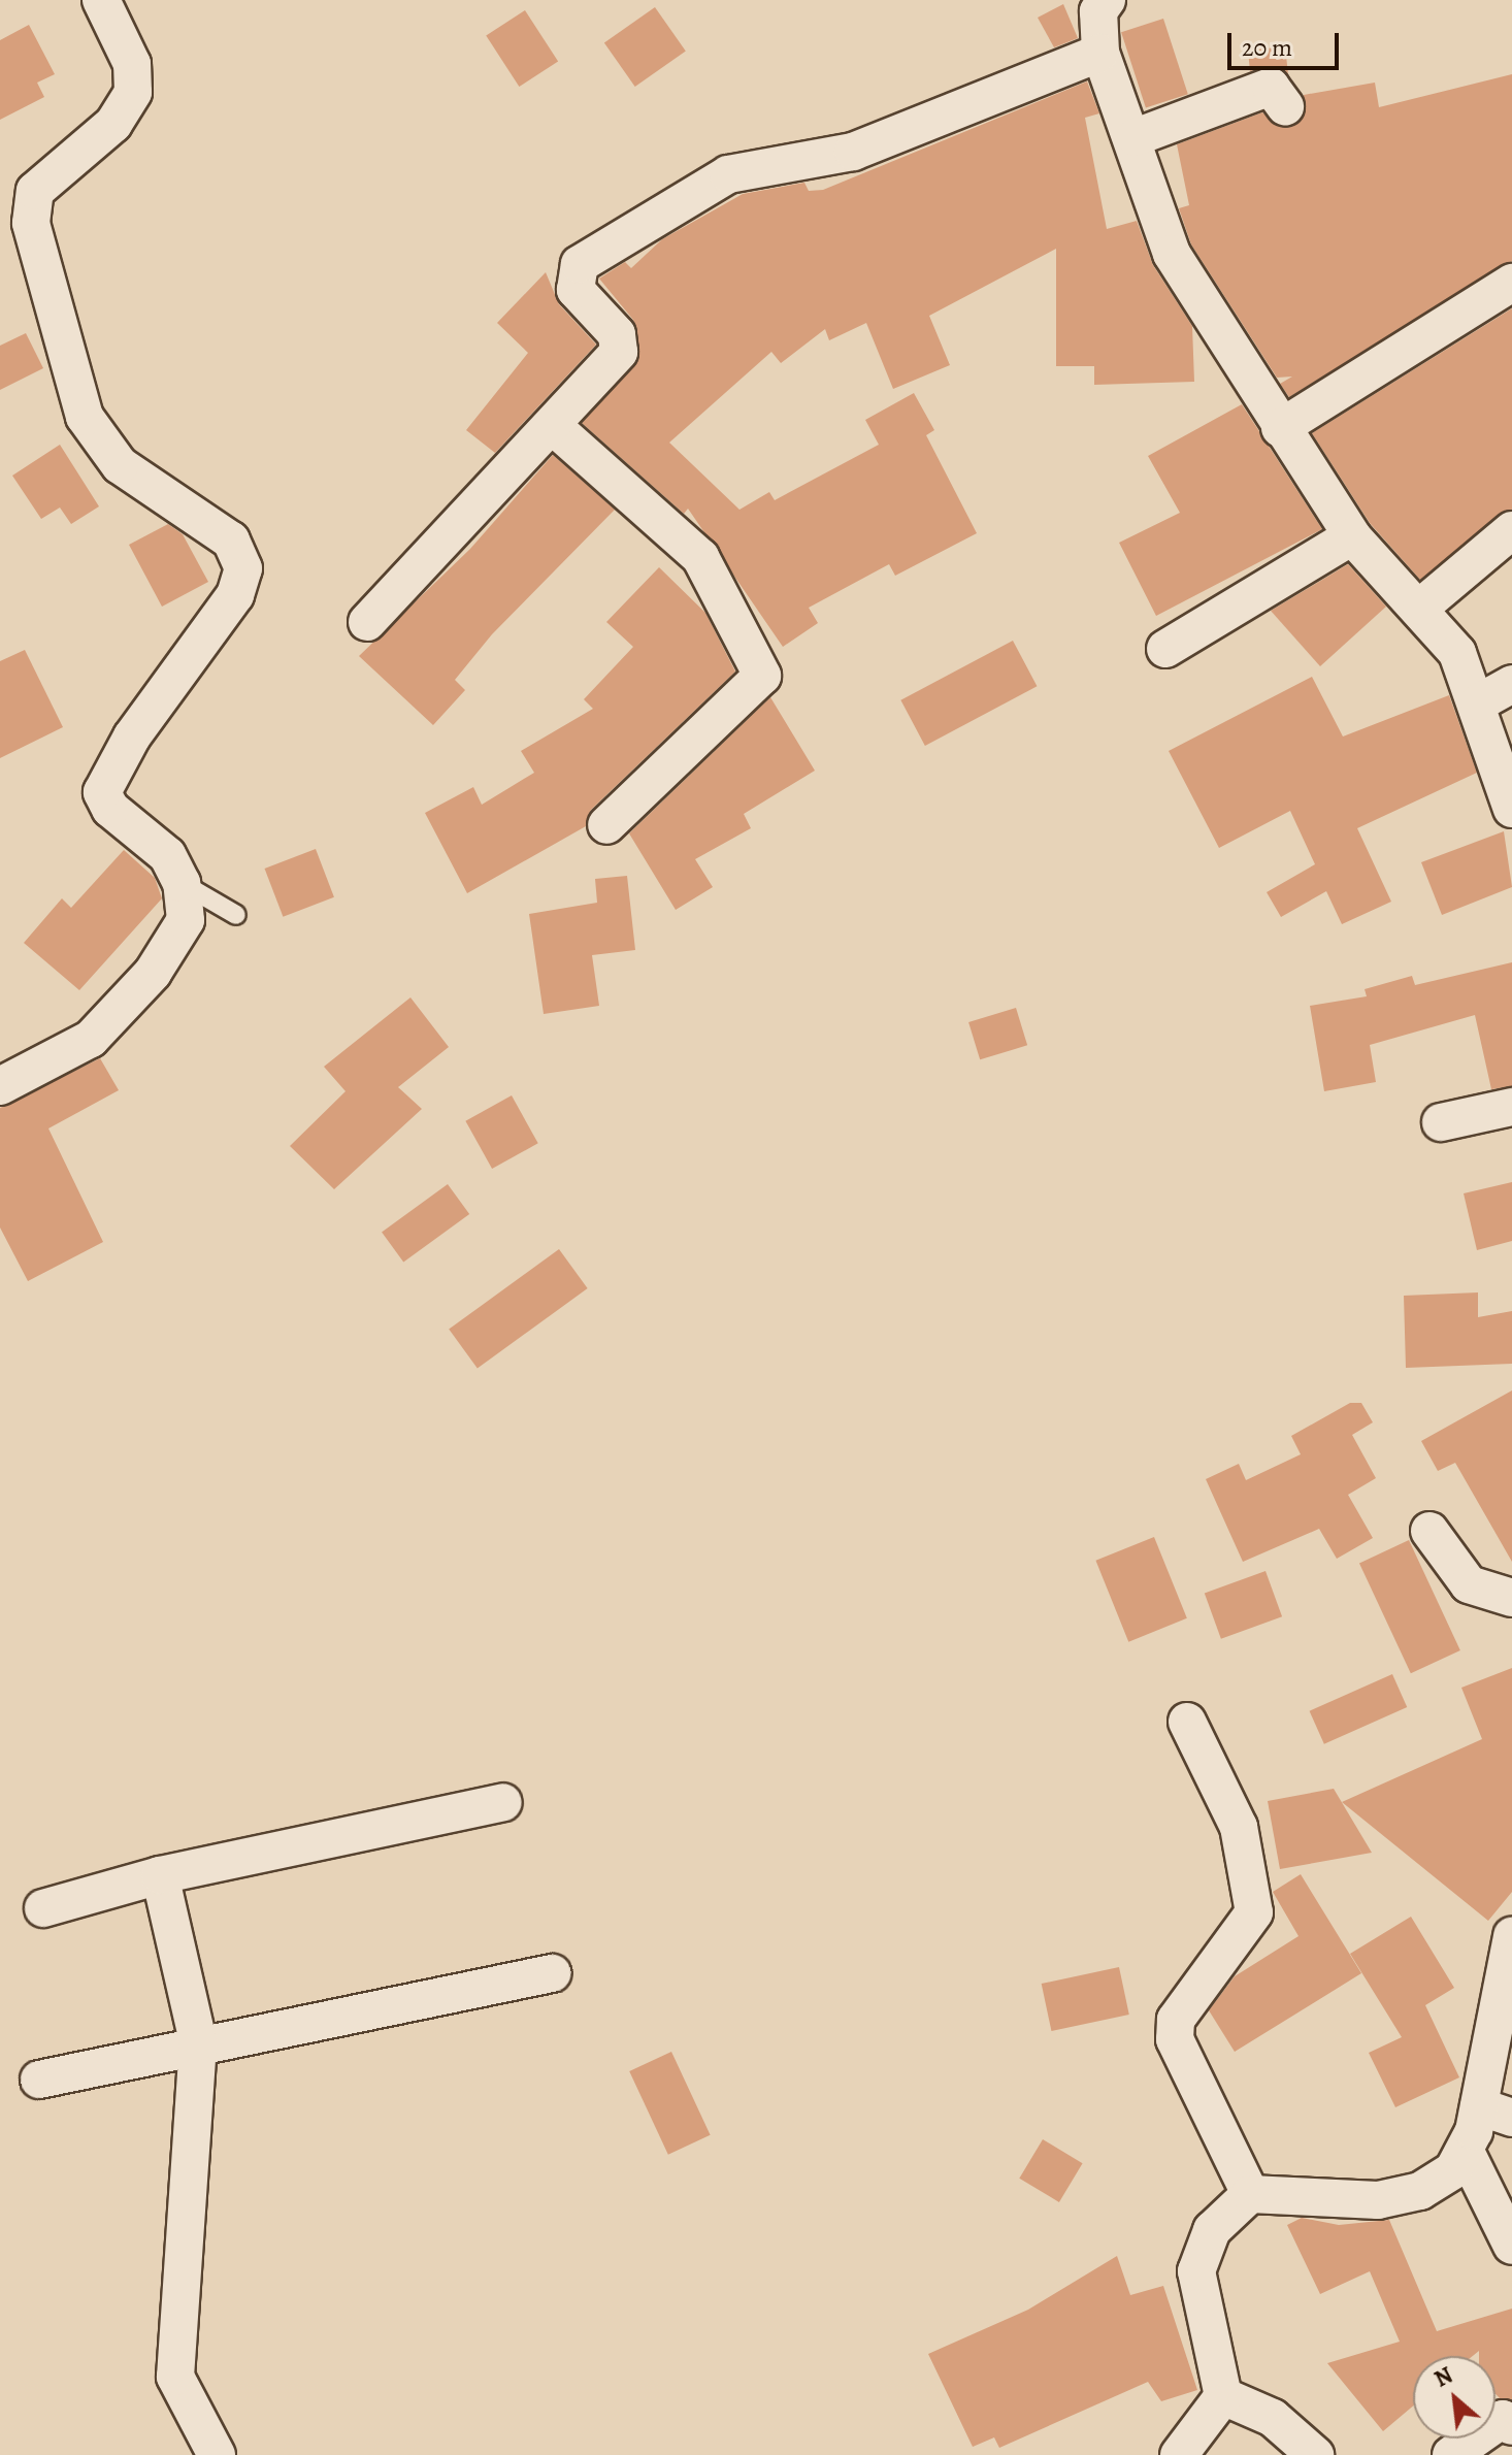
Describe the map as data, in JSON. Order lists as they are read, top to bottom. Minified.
{"scale_bar":"20 m","north":"top left"}
